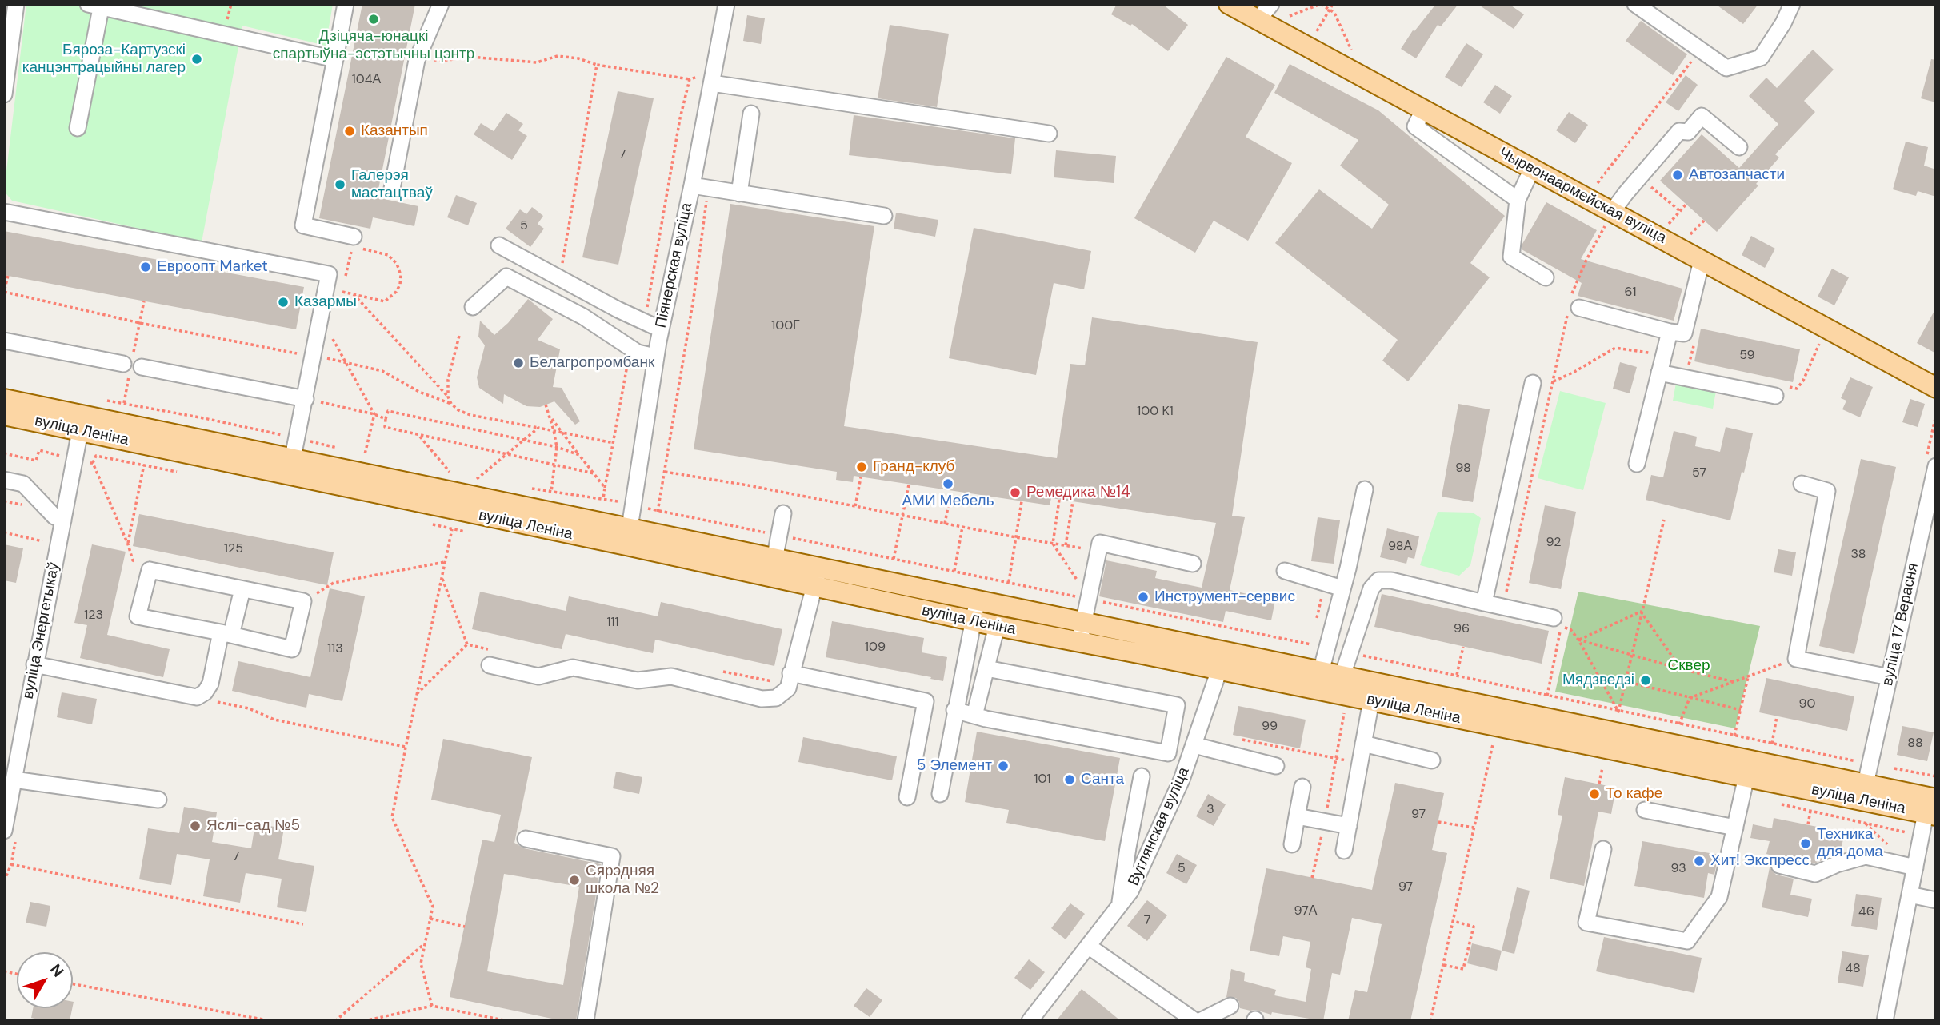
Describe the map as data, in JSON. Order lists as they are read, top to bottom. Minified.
{"streets":{"main road":["Чырвонаармейская вуліца","вуліца Леніна"],"street":["Піянерская вуліца","вуліца 17 Верасня","вуліца Энергетыкаў","Вуглянская вуліца"]},"crossings":[["Піянерская вуліца","вуліца Леніна"],["вуліца Леніна","вуліца 17 Верасня"],["вуліца Леніна","вуліца Энергетыкаў"],["вуліца Леніна","Вуглянская вуліца"]],"parks":["Сквер"],"places":["Дзіцяча-юнацкі спартыўна-эстэтычны цэнтр","Бяроза-Картузскі канцэнтрацыйны лагер","Казантып","Автозапчасти","Галерэя мастацтваў","Евроопт Market","Казармы","Белагропромбанк","Гранд-клуб","АМИ Мебель","Ремедика №14","Инструмент-сервис","Мядзведзі","5 Элемент","Санта","То кафе","Яслі-сад №5","Техника для дома","Хит! Экспресс","Сярэдняя школа №2"],"house_numbers":["104А","7","5","61","100Г","59","100 K1","98","57","92","98А","125","38","123","111","96","109","113","90","99","88","101","3","97","7","5","93","97","97А","46","7","48"],"north":"top right"}
